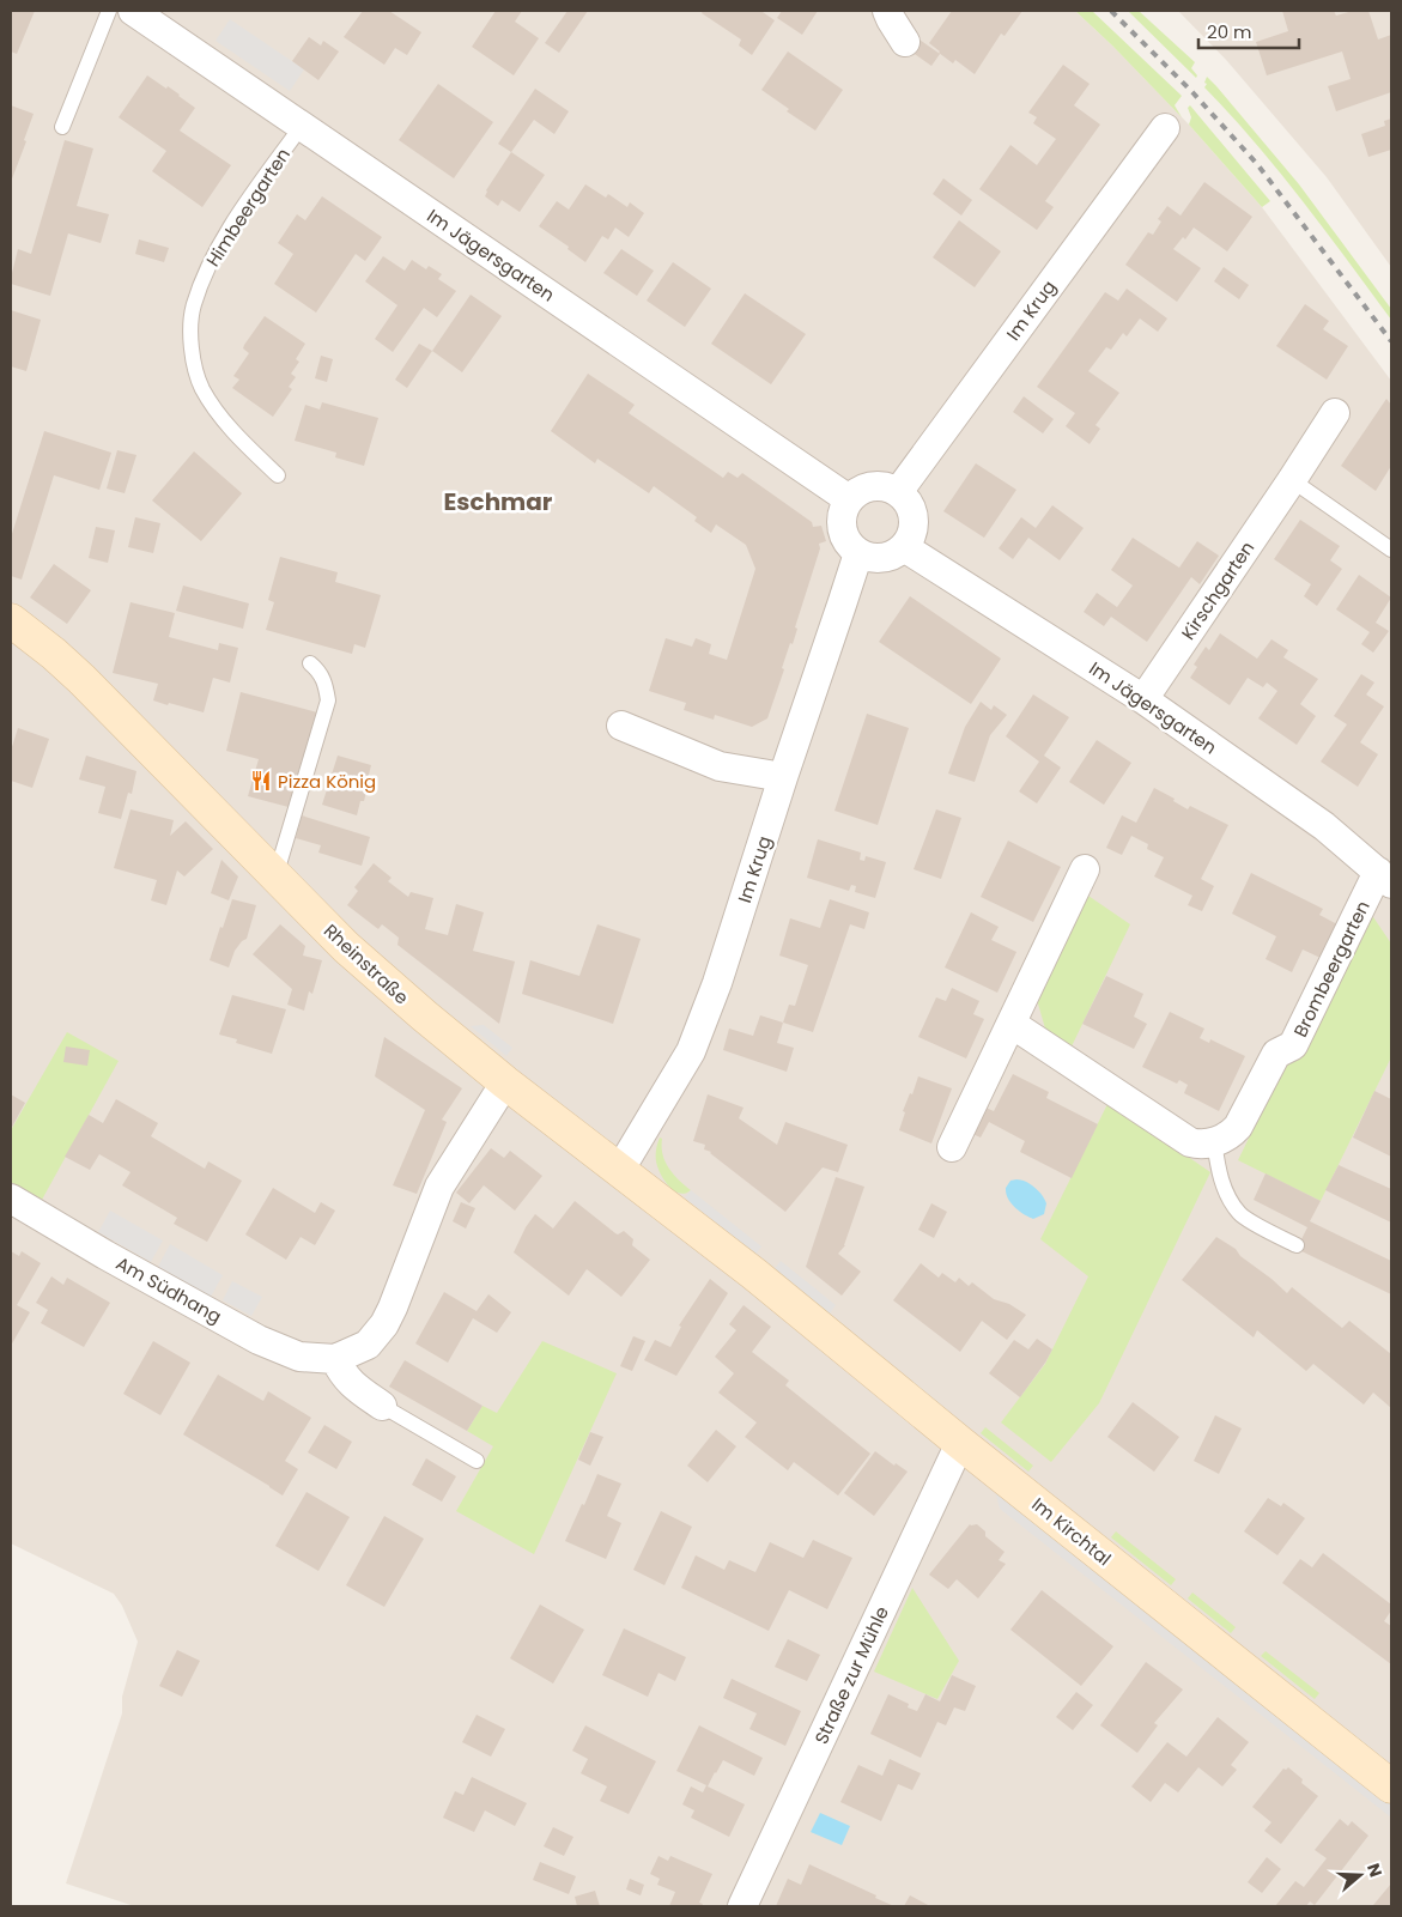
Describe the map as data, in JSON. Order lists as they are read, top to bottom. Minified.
{"streets":{"street":["Im Jägersgarten","Im Krug","Kirschgarten","Rheinstraße","Brombeergarten","Am Südhang","Im Kirchtal","Straße zur Mühle"],"lane":["Himbeergarten"]},"crossings":[["Himbeergarten","Im Jägersgarten"],["Im Jägersgarten","Im Krug"],["Im Jägersgarten","Kirschgarten"],["Im Jägersgarten","Brombeergarten"],["Im Krug","Rheinstraße"],["Rheinstraße","Am Südhang"],["Rheinstraße","Im Kirchtal"],["Im Kirchtal","Straße zur Mühle"]],"districts":["Eschmar"],"places":{"restaurant":["Pizza König"]},"scale_bar":"20 m","north":"right"}
